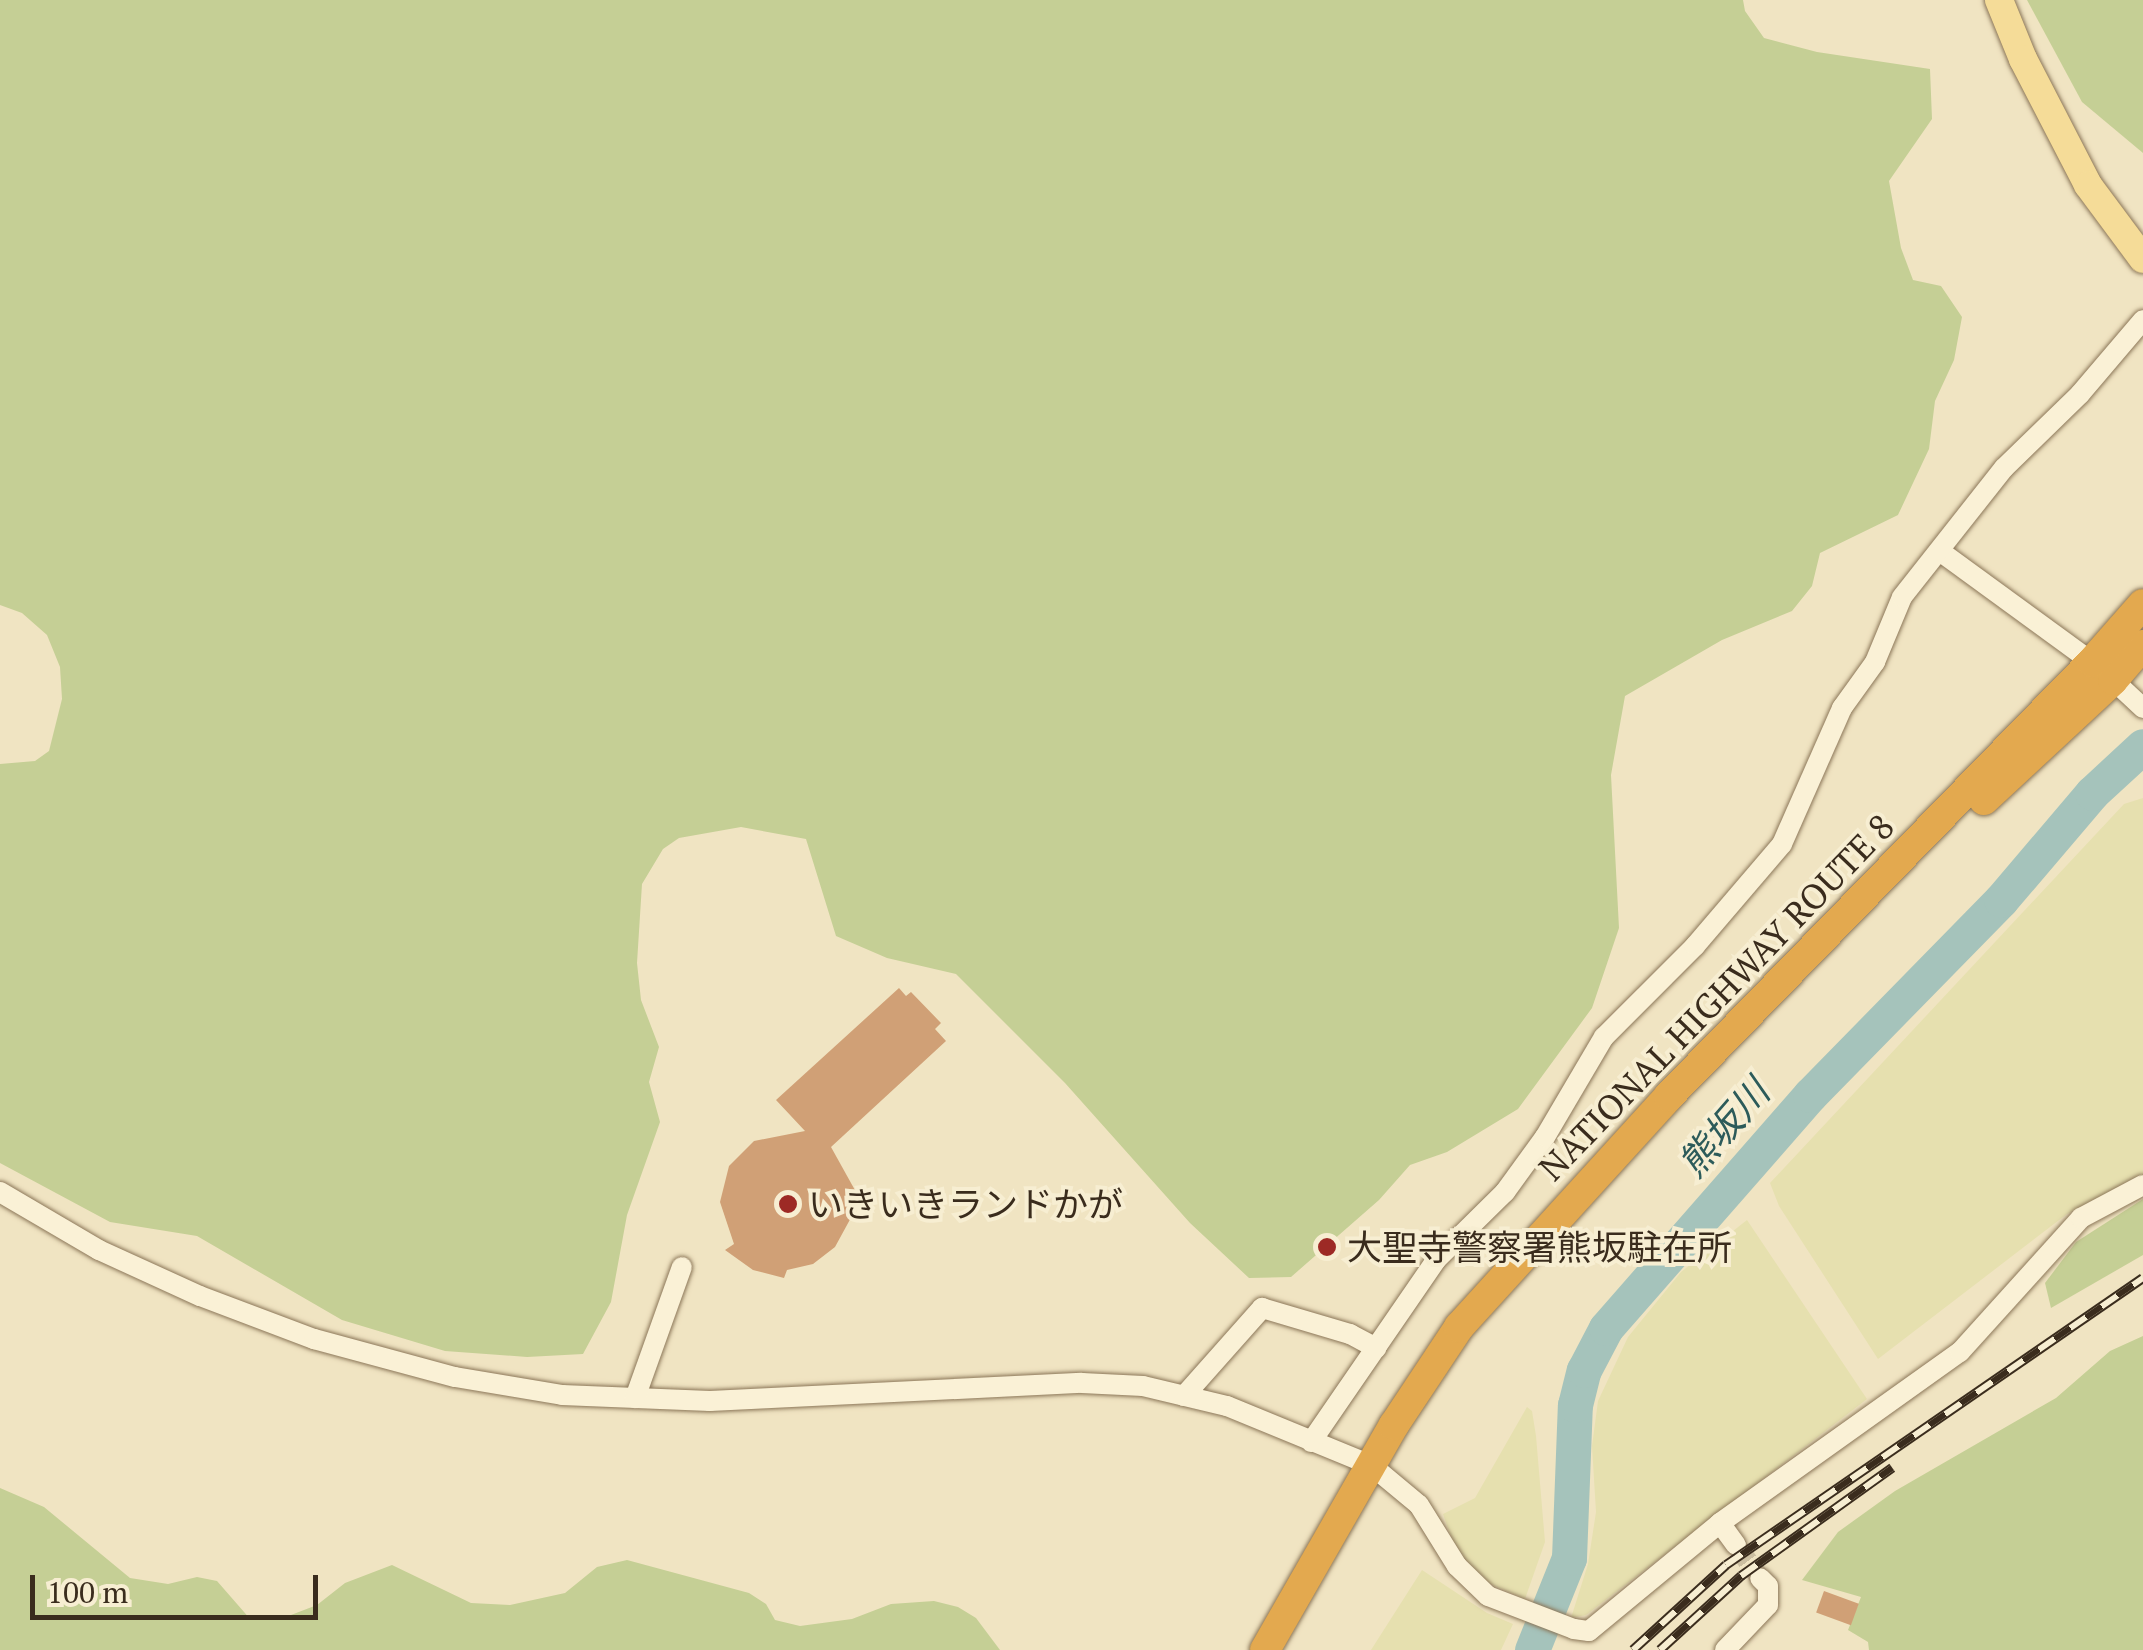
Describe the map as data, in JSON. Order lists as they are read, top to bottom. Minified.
{"streets":{"highway":["NATIONAL HIGHWAY ROUTE 8"]},"water":["熊坂川"],"places":["いきいきランドかが","大聖寺警察署熊坂駐在所"],"scale_bar":"100 m"}
